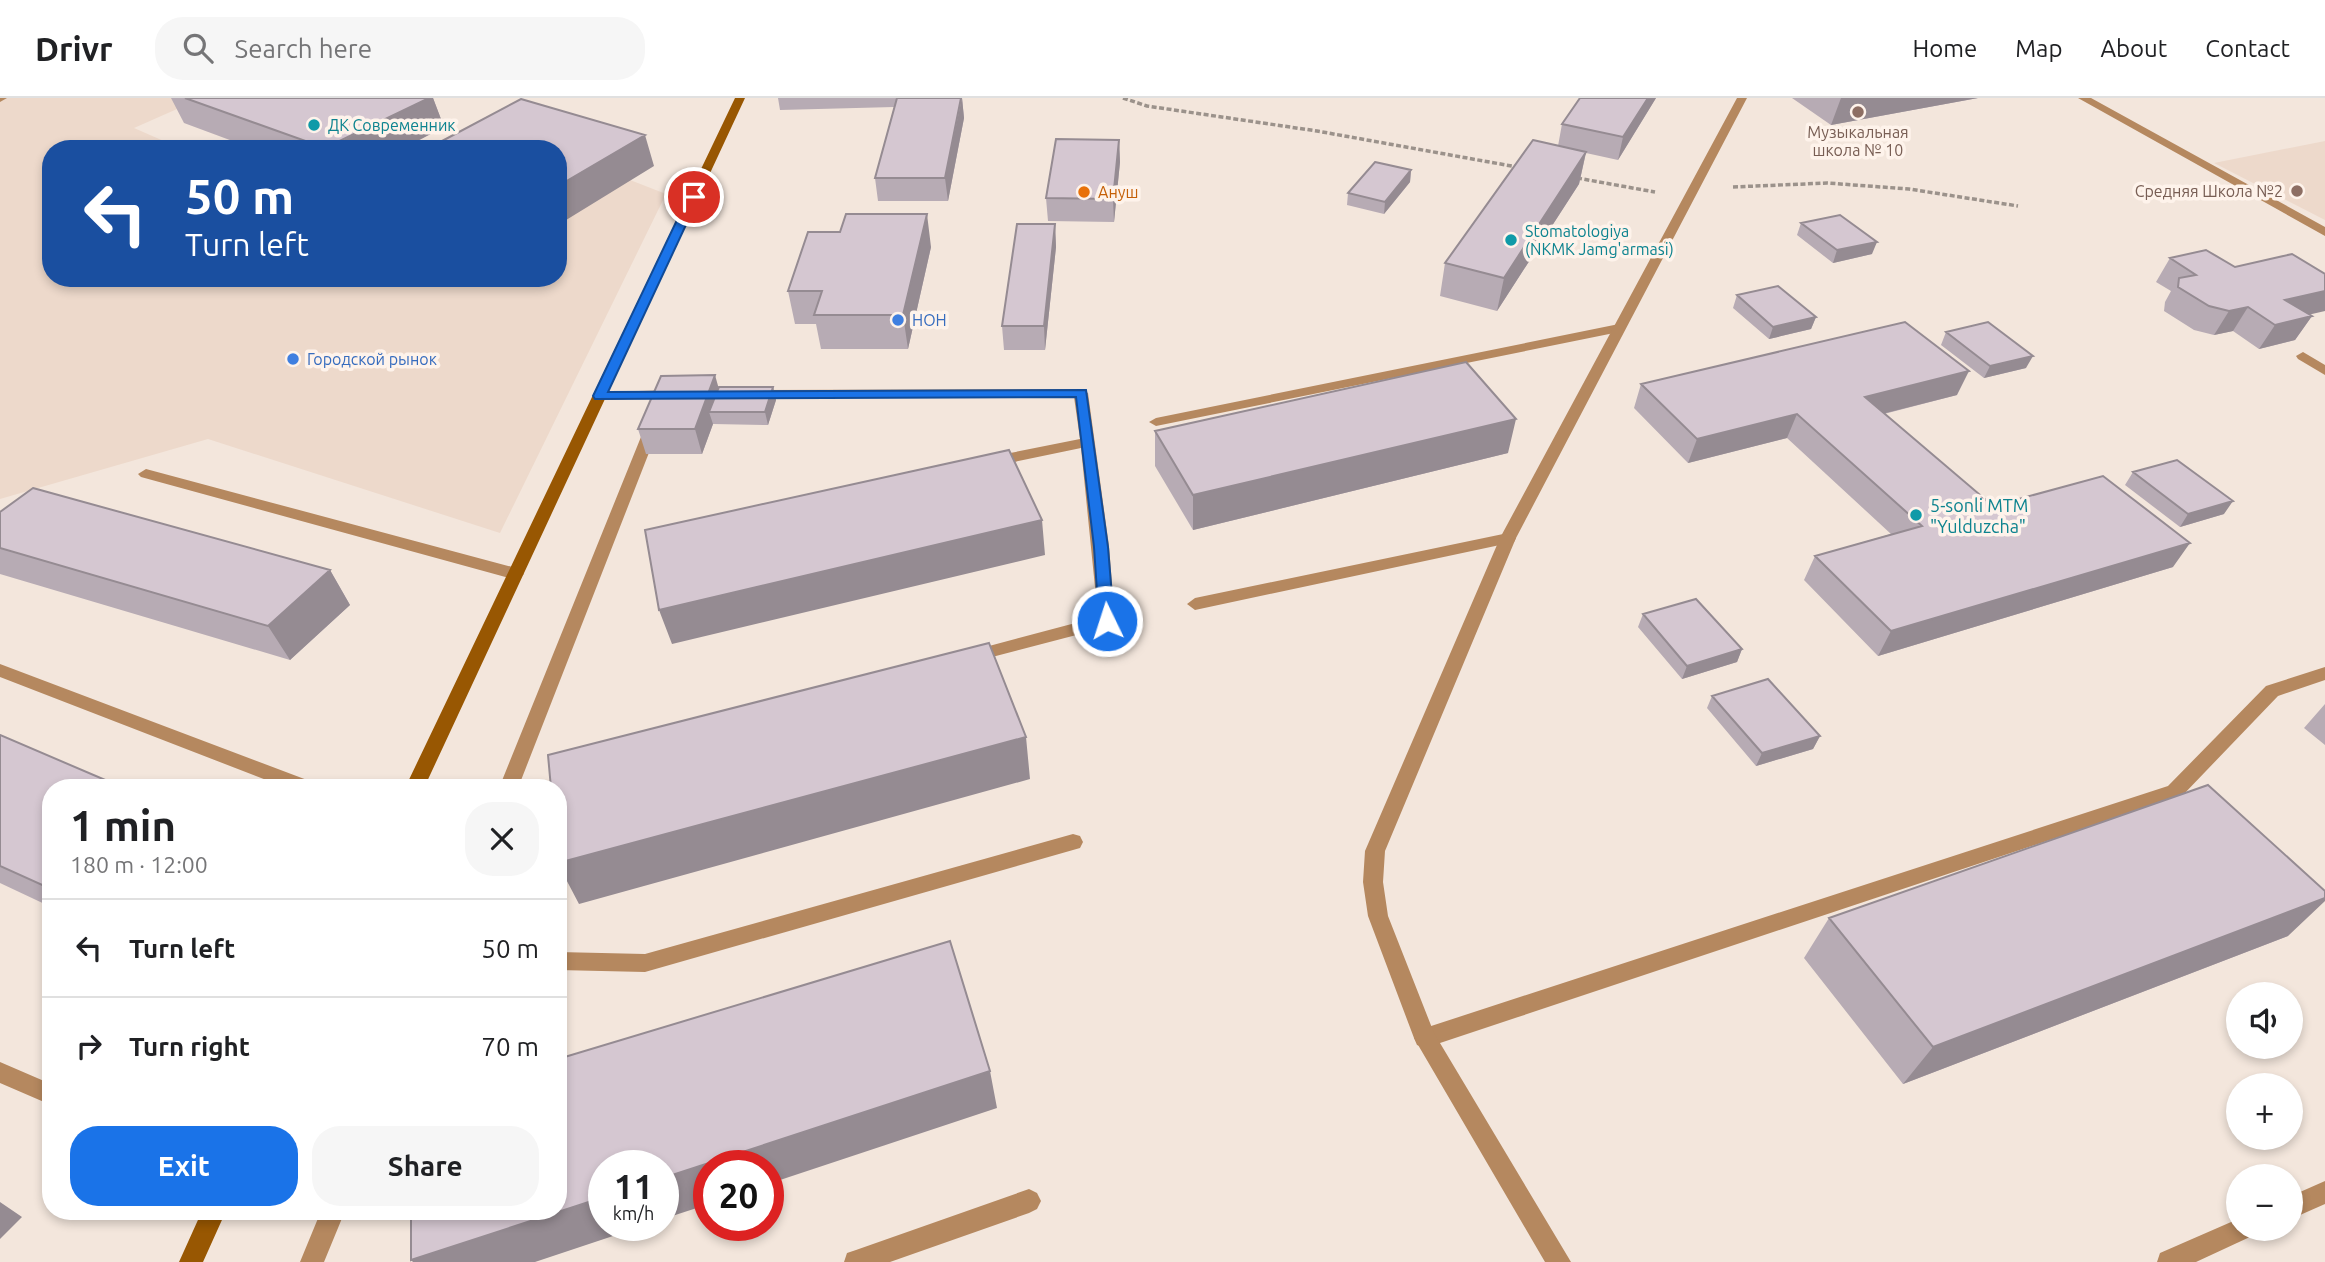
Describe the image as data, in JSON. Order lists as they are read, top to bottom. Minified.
{"places":["Музыкальная школа № 10","ДК Современник","Средняя Школа №2","Ануш","Stomatologiya (NKMK Jamg'armasi)","НОН","Городской рынок","5-sonli MTM \"Yulduzcha\""],"page":{"header":"Drivr","search":"Search here","nav":["Home","Map","About","Contact"],"turn":["50 m","Turn left"],"heading":["1 min","180 m · 12:00"],"list":[{"name":"Turn left","value":"50 m"},{"name":"Turn right","value":"70 m"}],"map_buttons":["+","−"],"buttons":["Exit","Share"],"speed":"11 km/h","limit":"20"}}
